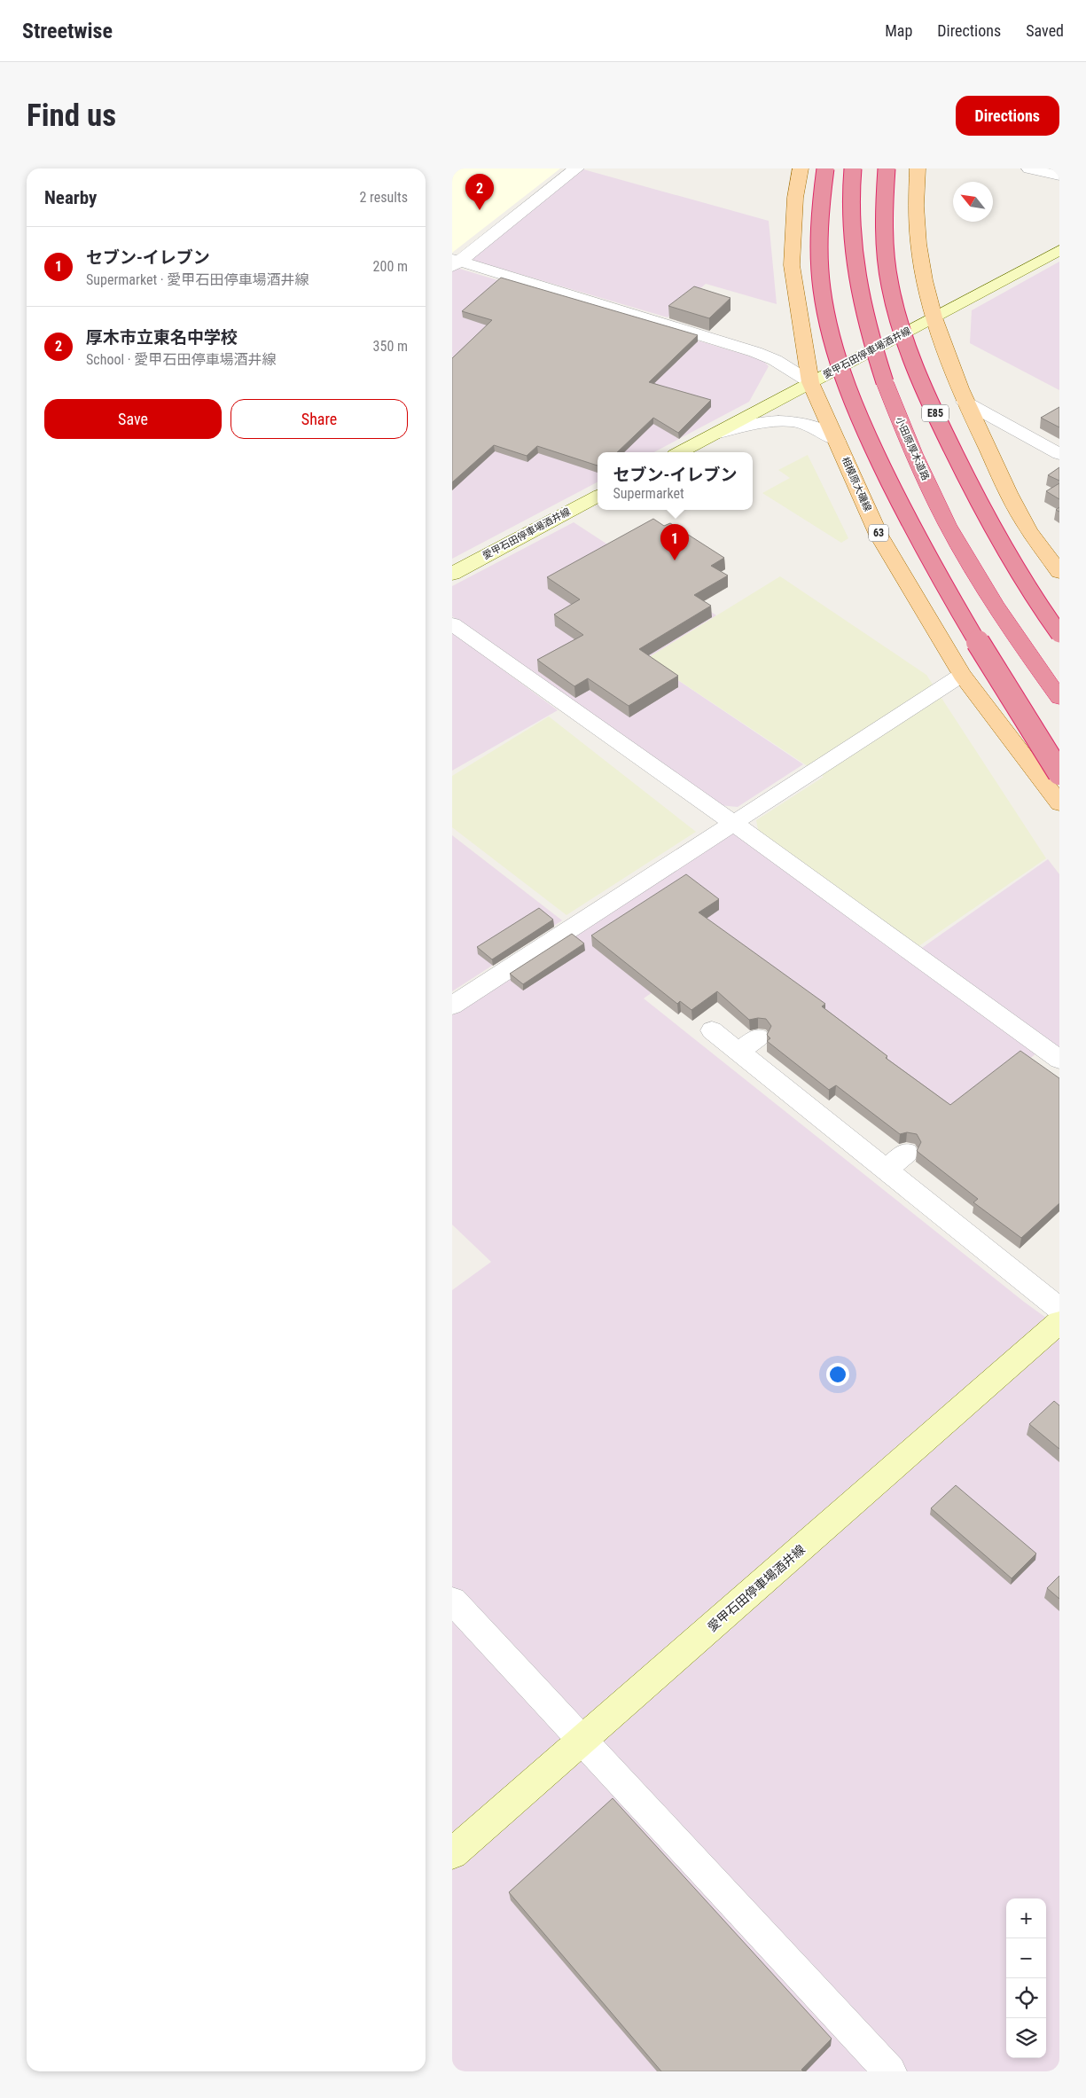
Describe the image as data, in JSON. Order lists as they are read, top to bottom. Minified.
{"streets":{"highway":["E85","小田原厚木道路"],"main road":["愛甲石田停車場酒井線","相模原大磯線","63"]},"crossings":[["愛甲石田停車場酒井線","相模原大磯線"]],"north":"top left","page":{"header":"Streetwise","nav":["Map","Directions","Saved"],"buttons":["Directions",["Save","Share"]],"title":"Find us","heading":["Nearby","2 results"],"pins":["2","1"],"list":[{"mark":"1","name":"セブン-イレブン","note":"Supermarket · 愛甲石田停車場酒井線","value":"200 m"},{"mark":"2","name":"厚木市立東名中学校","note":"School · 愛甲石田停車場酒井線","value":"350 m"}],"popup":["セブン-イレブン","Supermarket"],"map_buttons":["+","−"]}}
